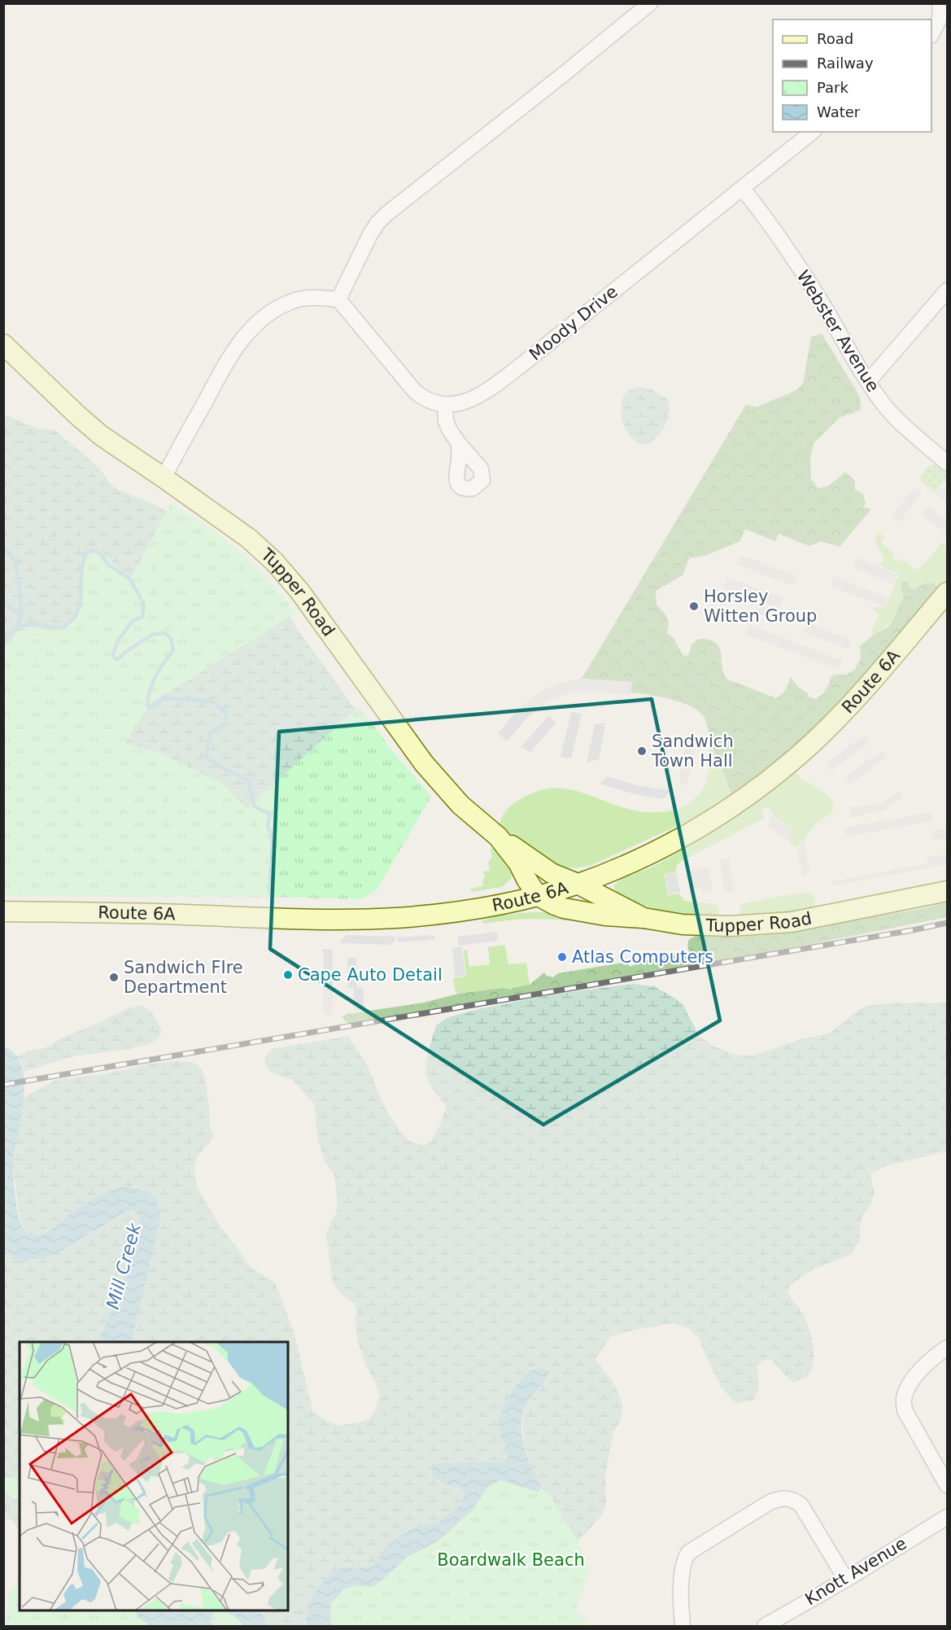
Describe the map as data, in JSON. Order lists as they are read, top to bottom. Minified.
{"streets":{"main road":["Tupper Road","Route 6A"],"street":["Moody Drive","Webster Avenue","Knott Avenue"]},"crossings":[["Moody Drive","Webster Avenue"],["Tupper Road","Route 6A"]],"water":["Mill Creek"],"parks":["Boardwalk Beach"],"places":["Horsley Witten Group","Sandwich Town Hall","Atlas Computers","Cape Auto Detail","Sandwich FIre Department"],"legend":["Road","Railway","Park","Water"]}
